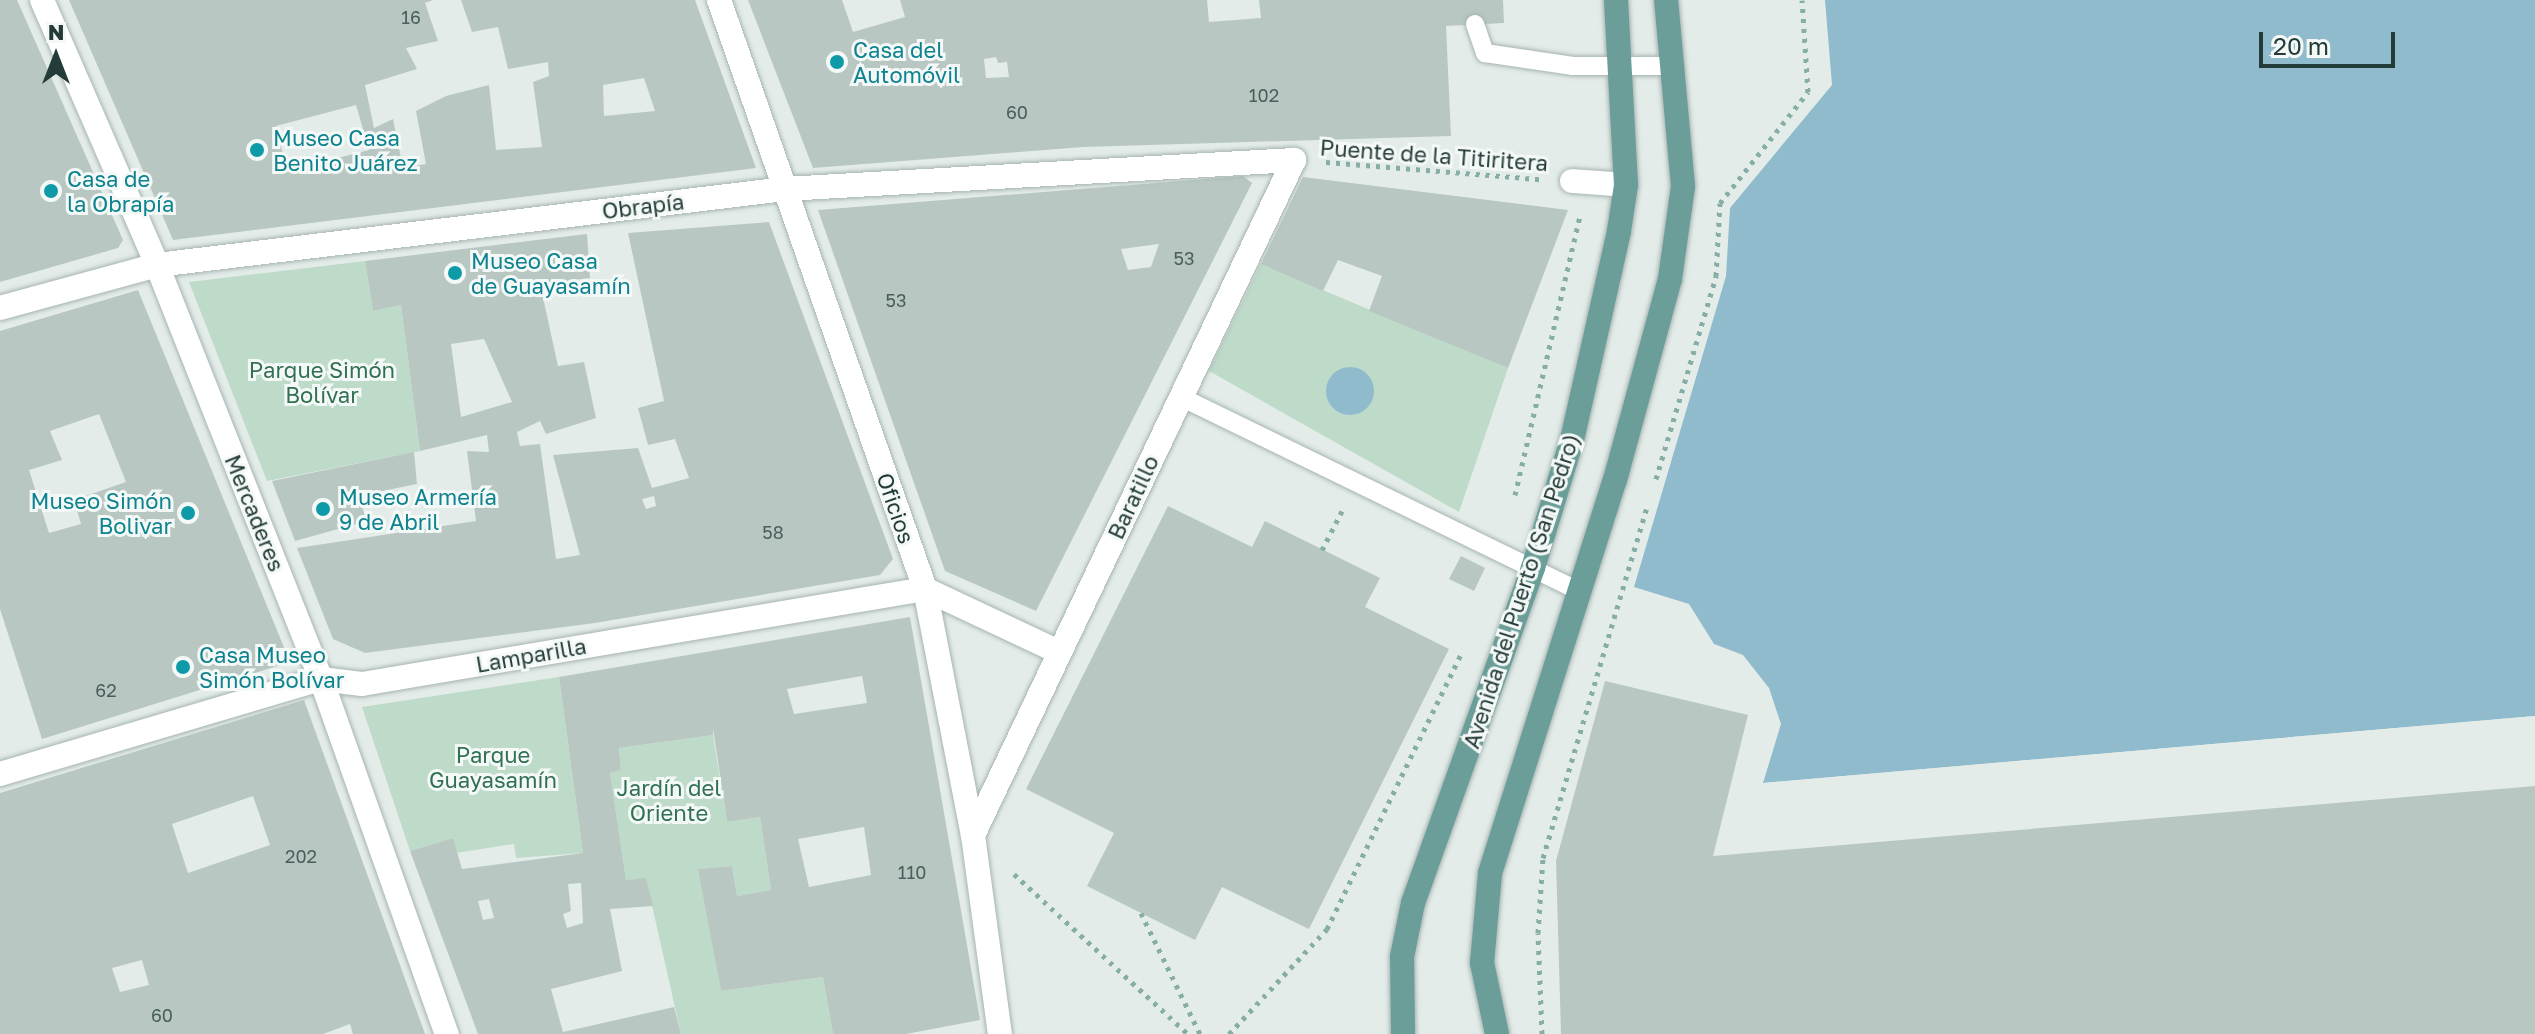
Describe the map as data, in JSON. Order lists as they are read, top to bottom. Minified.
{"streets":{"main road":["Avenida del Puerto (San Pedro)"],"street":["Obrapía","Baratillo","Oficios","Mercaderes","Lamparilla"],"path":["Puente de la Titiritera"]},"crossings":[["Puente de la Titiritera","Obrapía"],["Puente de la Titiritera","Baratillo"],["Obrapía","Baratillo"],["Obrapía","Oficios"],["Obrapía","Mercaderes"],["Baratillo","Oficios"],["Oficios","Lamparilla"],["Mercaderes","Lamparilla"]],"parks":["Parque Simón Bolívar","Parque Guayasamín","Jardín del Oriente"],"places":["Casa del Automóvil","Museo Casa Benito Juárez","Casa de la Obrapía","Museo Casa de Guayasamín","Museo Armería 9 de Abril","Museo Simón Bolivar","Casa Museo Simón Bolívar"],"house_numbers":["16","102","60","53","53","58","62","202","110","60"],"scale_bar":"20 m","north":"top"}
